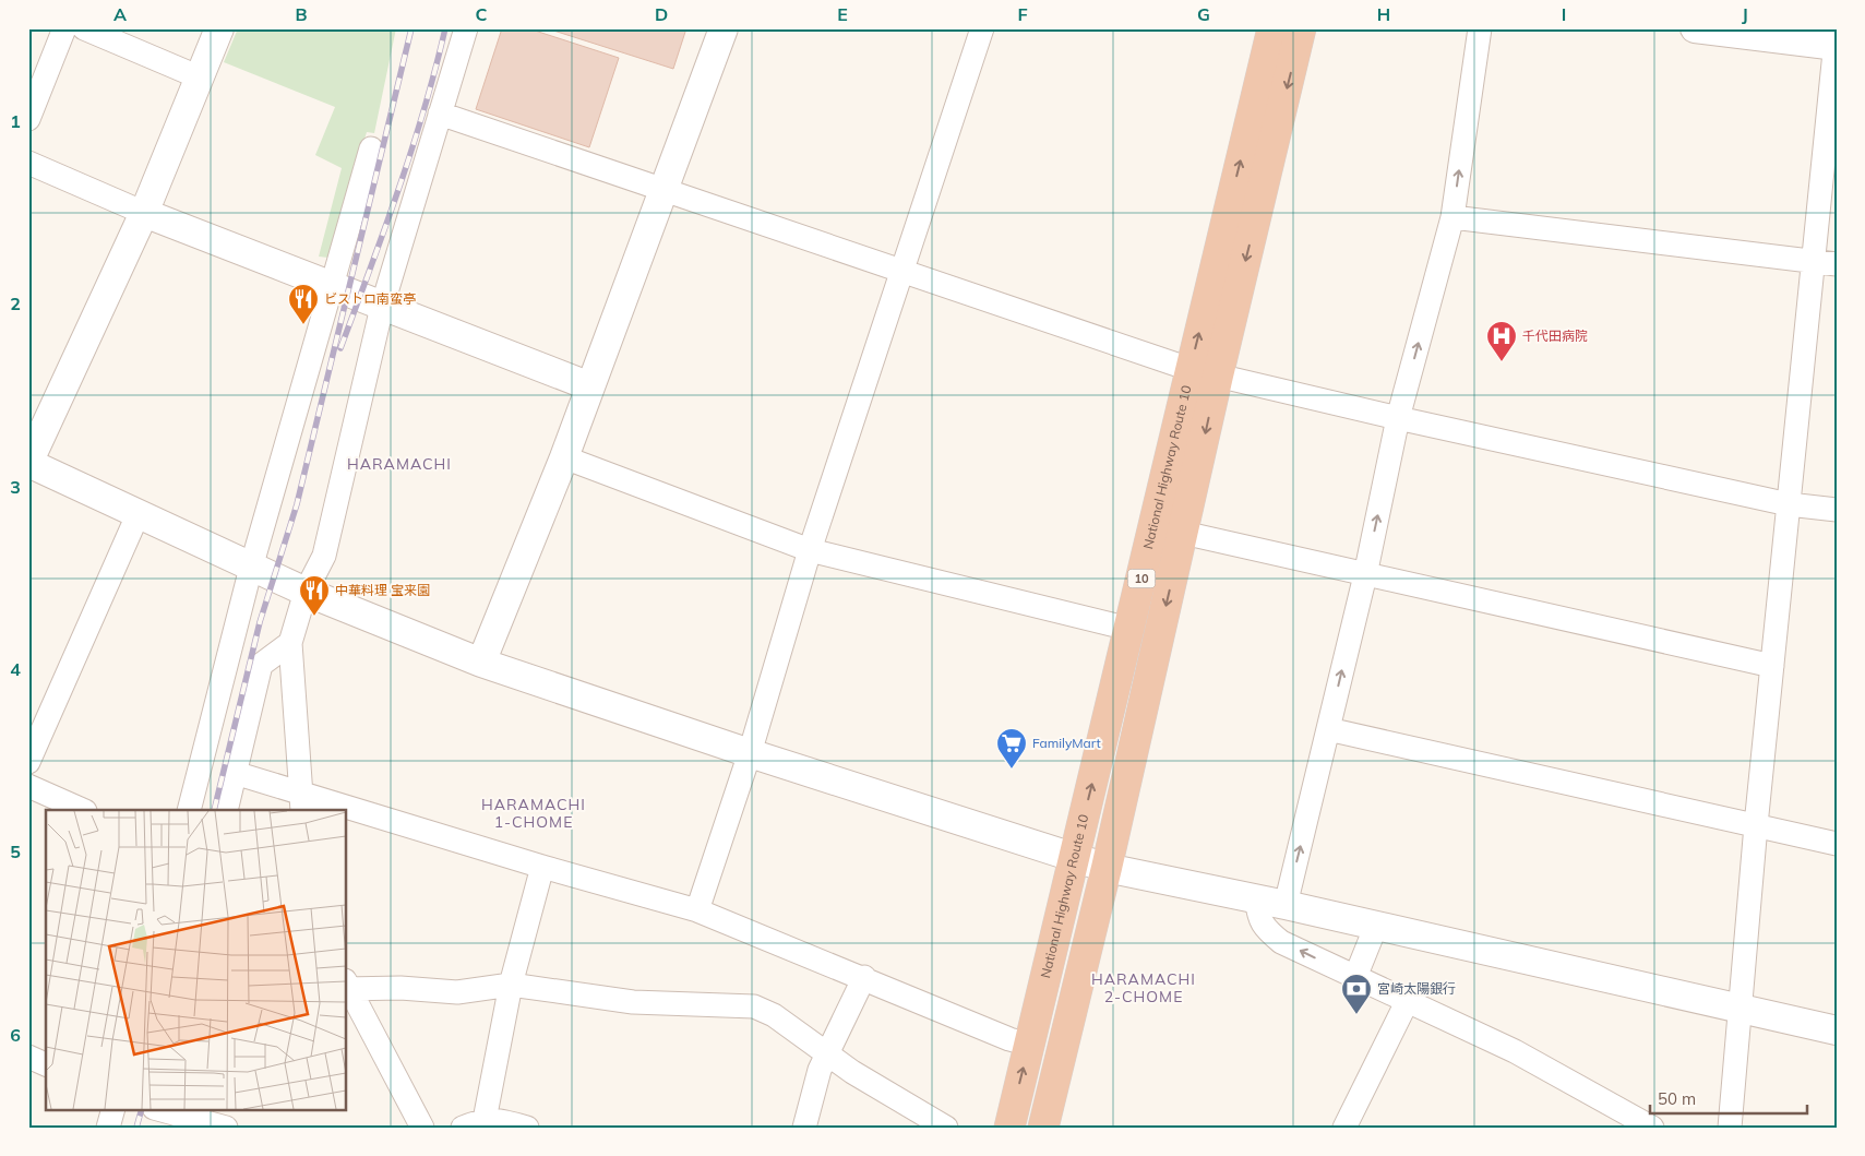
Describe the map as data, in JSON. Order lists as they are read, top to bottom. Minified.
{"streets":{"highway":["National Highway Route 10","10"]},"districts":["HARAMACHI","HARAMACHI 1-CHOME","HARAMACHI 2-CHOME"],"places":{"restaurant":["ビストロ南蛮亭","中華料理 宝来園"],"hospital":["千代田病院"],"supermarket":["FamilyMart"],"bank":["宮崎太陽銀行"]},"scale_bar":"50 m","grid":{"columns":["A","B","C","D","E","F","G","H","I","J"],"rows":["1","2","3","4","5","6"]}}
